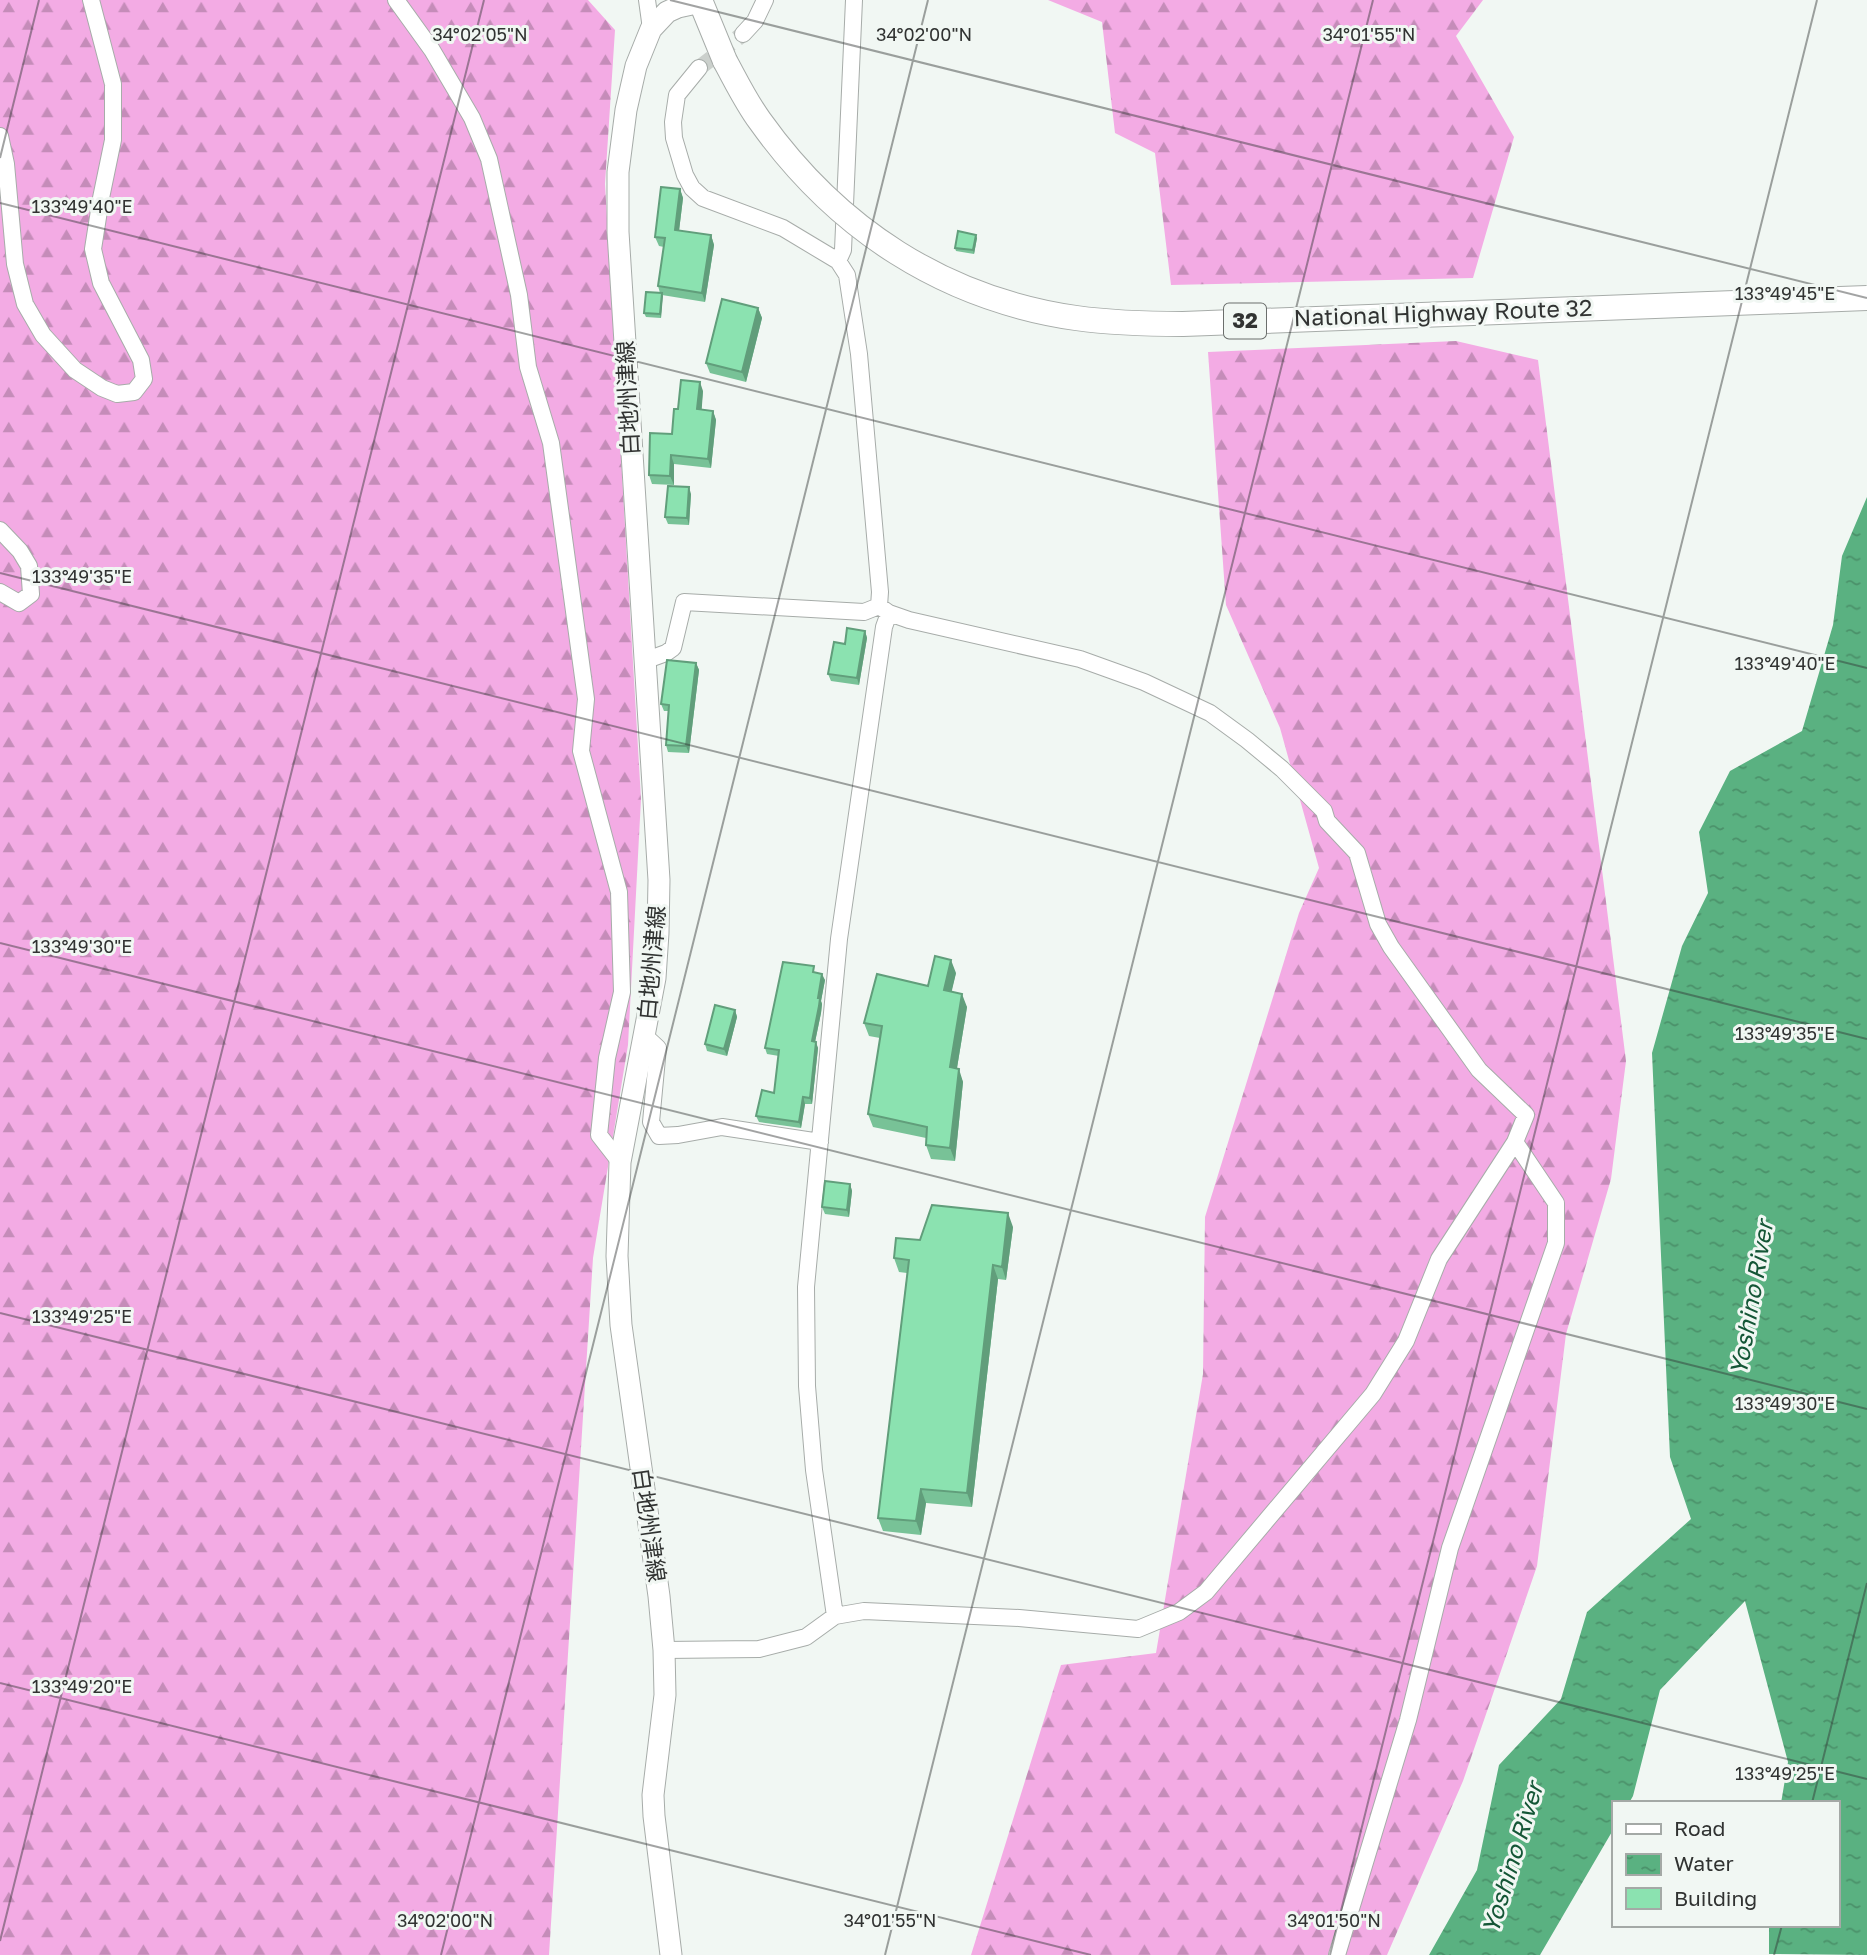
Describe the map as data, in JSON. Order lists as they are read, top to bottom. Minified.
{"streets":{"highway":["National Highway Route 32","32"],"main road":["白地州津線"]},"crossings":[["National Highway Route 32","白地州津線"]],"water":["Yoshino River"],"legend":["Road","Water","Building"],"coordinates":["34°02'05\"N","34°02'00\"N","34°01'55\"N","133°49'40\"E","133°49'45\"E","133°49'35\"E","133°49'30\"E","133°49'25\"E","133°49'20\"E","34°01'50\"N"]}
